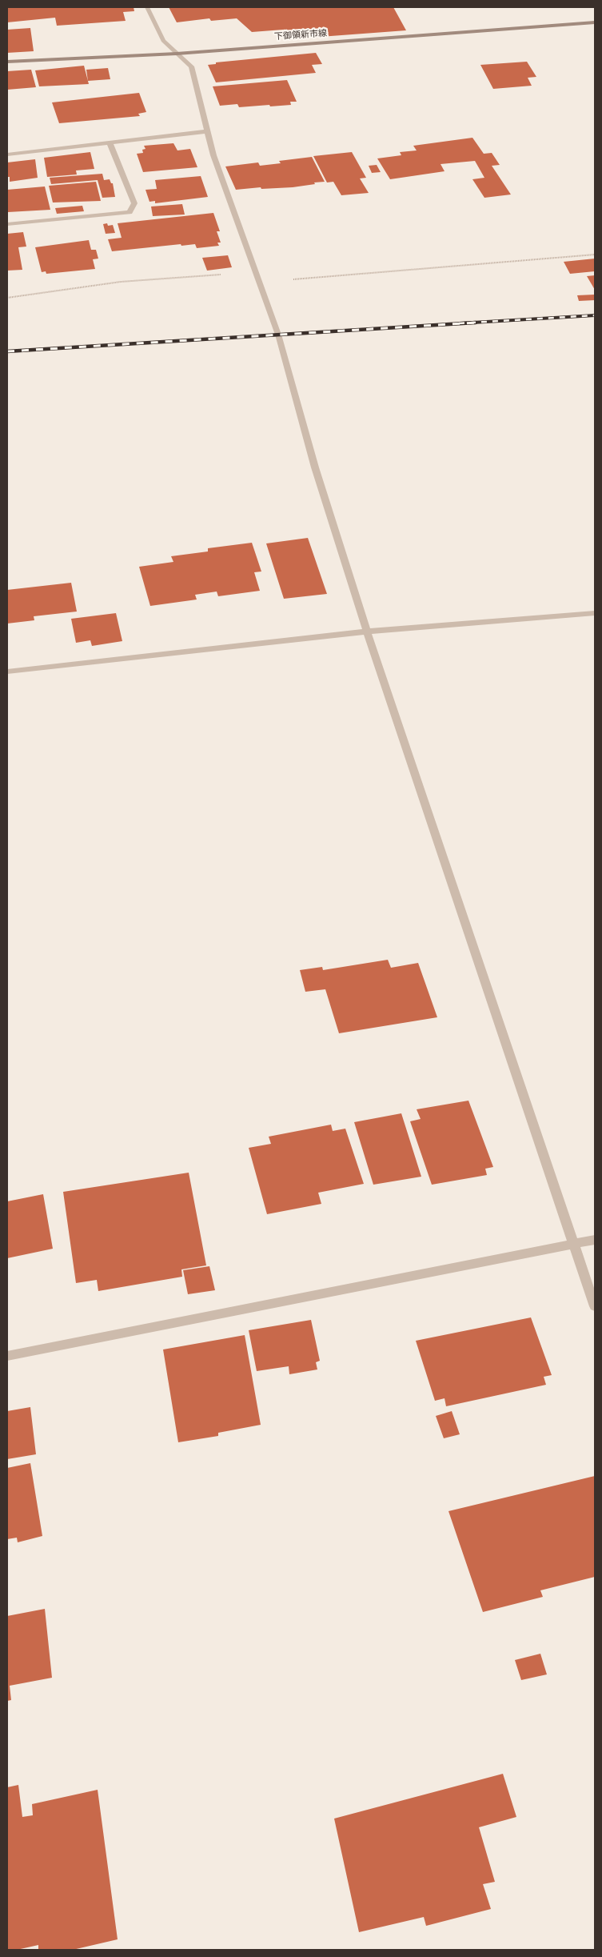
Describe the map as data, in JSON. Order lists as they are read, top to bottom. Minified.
{"streets":{"main road":["下御領新市線"]}}
